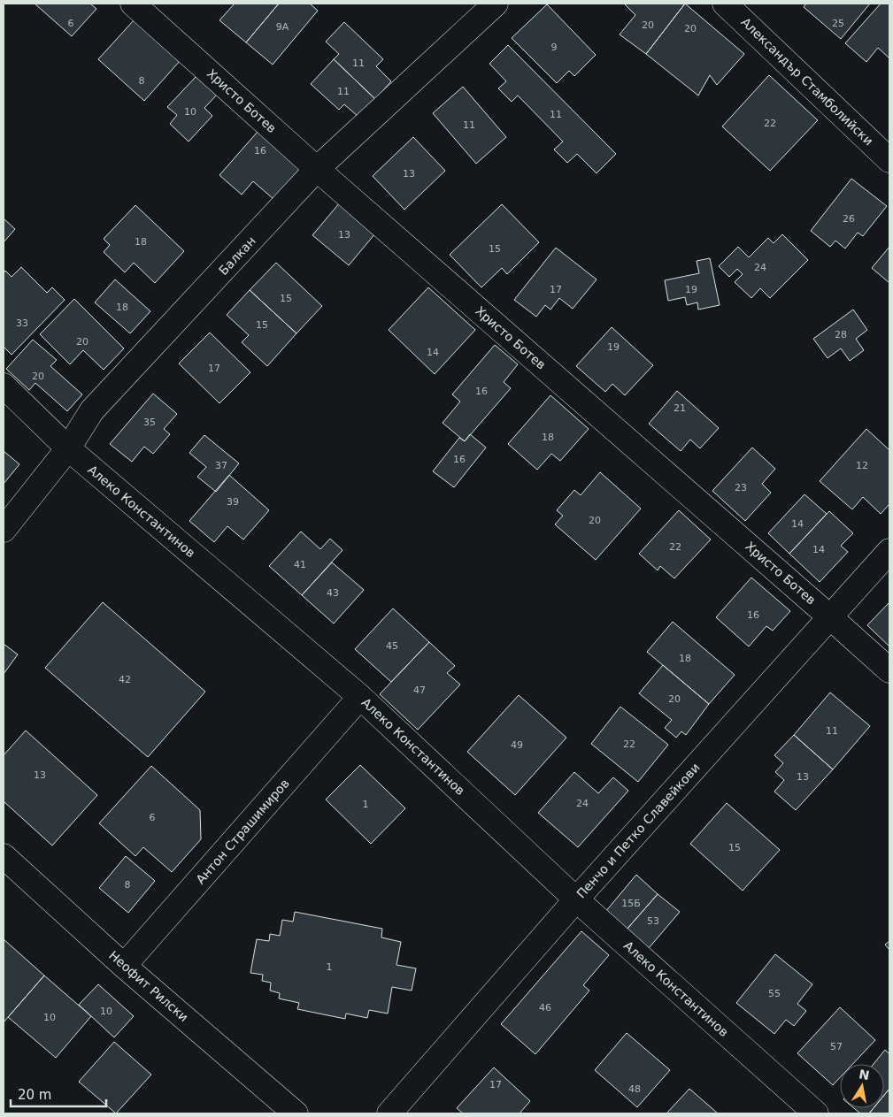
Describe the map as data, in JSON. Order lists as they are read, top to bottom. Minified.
{"streets":{"street":["Александър Стамболийски","Христо Ботев","Балкан","Алеко Константинов","Пенчо и Петко Славейкови","Антон Страшимиров","Неофит Рилски"]},"crossings":[["Христо Ботев","Балкан"],["Христо Ботев","Пенчо и Петко Славейкови"],["Балкан","Алеко Константинов"],["Алеко Константинов","Пенчо и Петко Славейкови"],["Алеко Константинов","Антон Страшимиров"],["Антон Страшимиров","Неофит Рилски"]],"house_numbers":["6","25","20","9А","20","9","11","8","11","10","11","22","11","16","13","26","13","18","15","24","17","19","15","18","33","15","28","20","19","14","17","20","16","21","35","18","16","37","12","23","39","20","14","22","14","41","43","16","45","18","42","47","20","11","22","49","13","13","24","1","6","15","8","15Б","53","1","55","46","10","10","57","17","48"],"scale_bar":"20 m","north":"top"}
